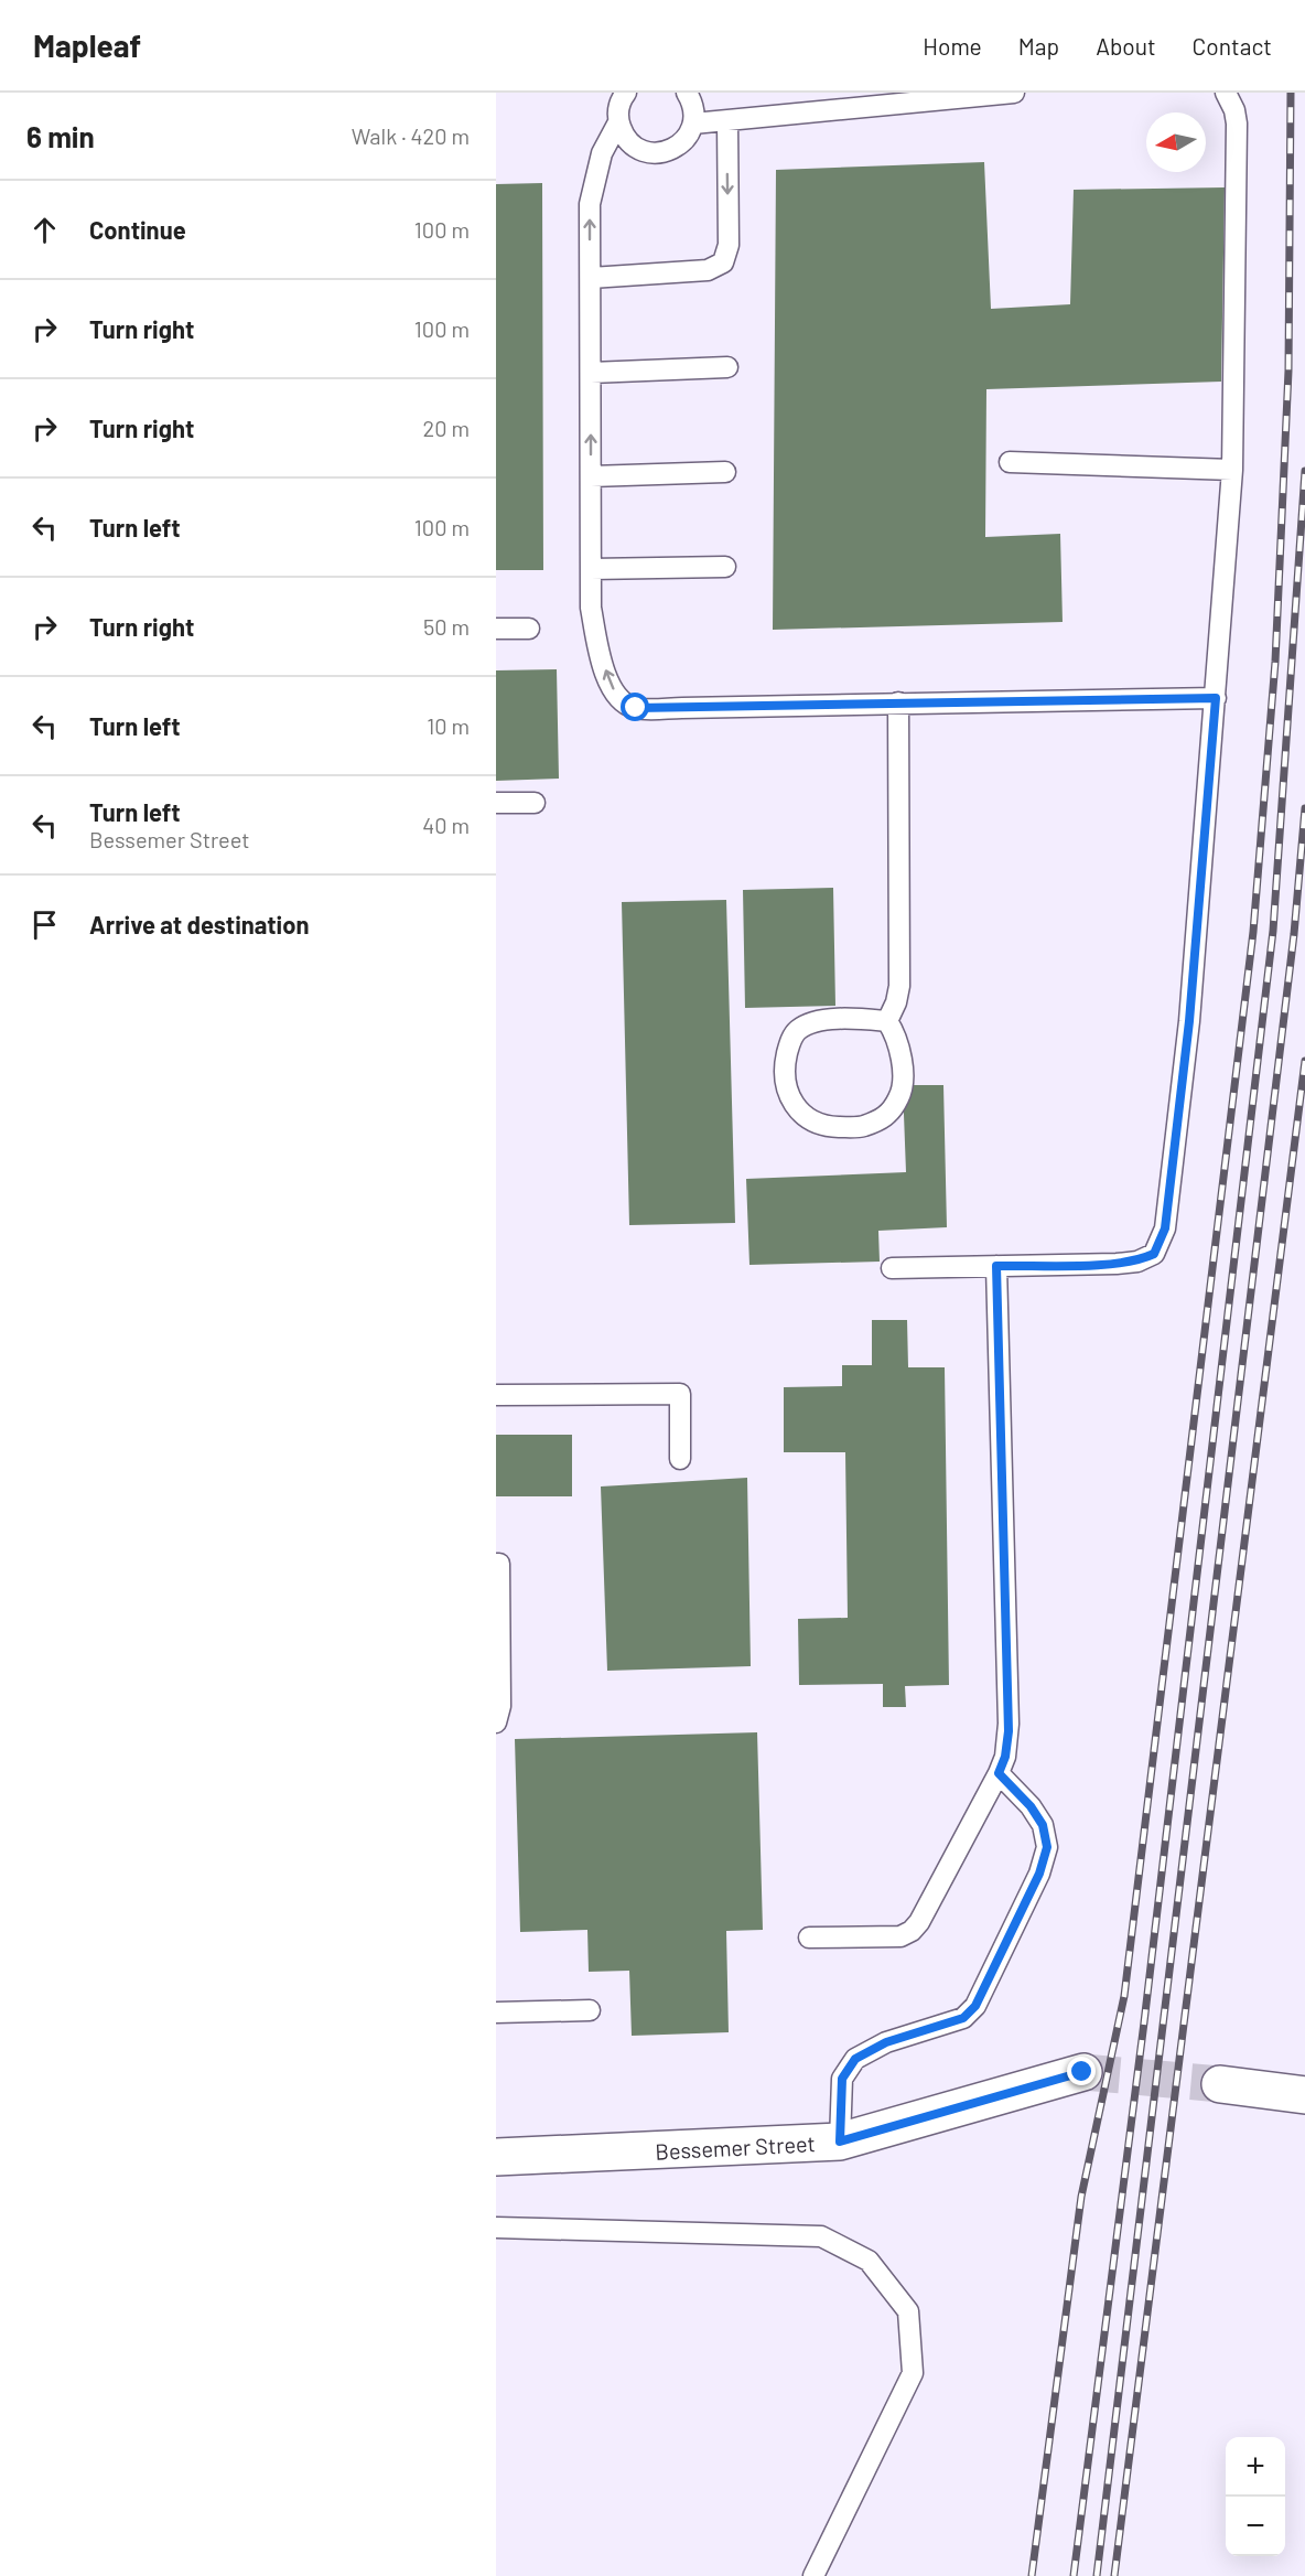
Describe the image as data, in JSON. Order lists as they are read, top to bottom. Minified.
{"streets":{"street":["Bessemer Street"]},"north":"left","page":{"header":"Mapleaf","nav":["Home","Map","About","Contact"],"heading":["6 min","Walk · 420 m"],"list":[["Continue","100 m"],["Turn right","100 m"],["Turn right","20 m"],["Turn left","100 m"],["Turn right","50 m"],["Turn left","10 m"],["Turn left","Bessemer Street","40 m"],"Arrive at destination"],"map_buttons":["+","−"]}}
